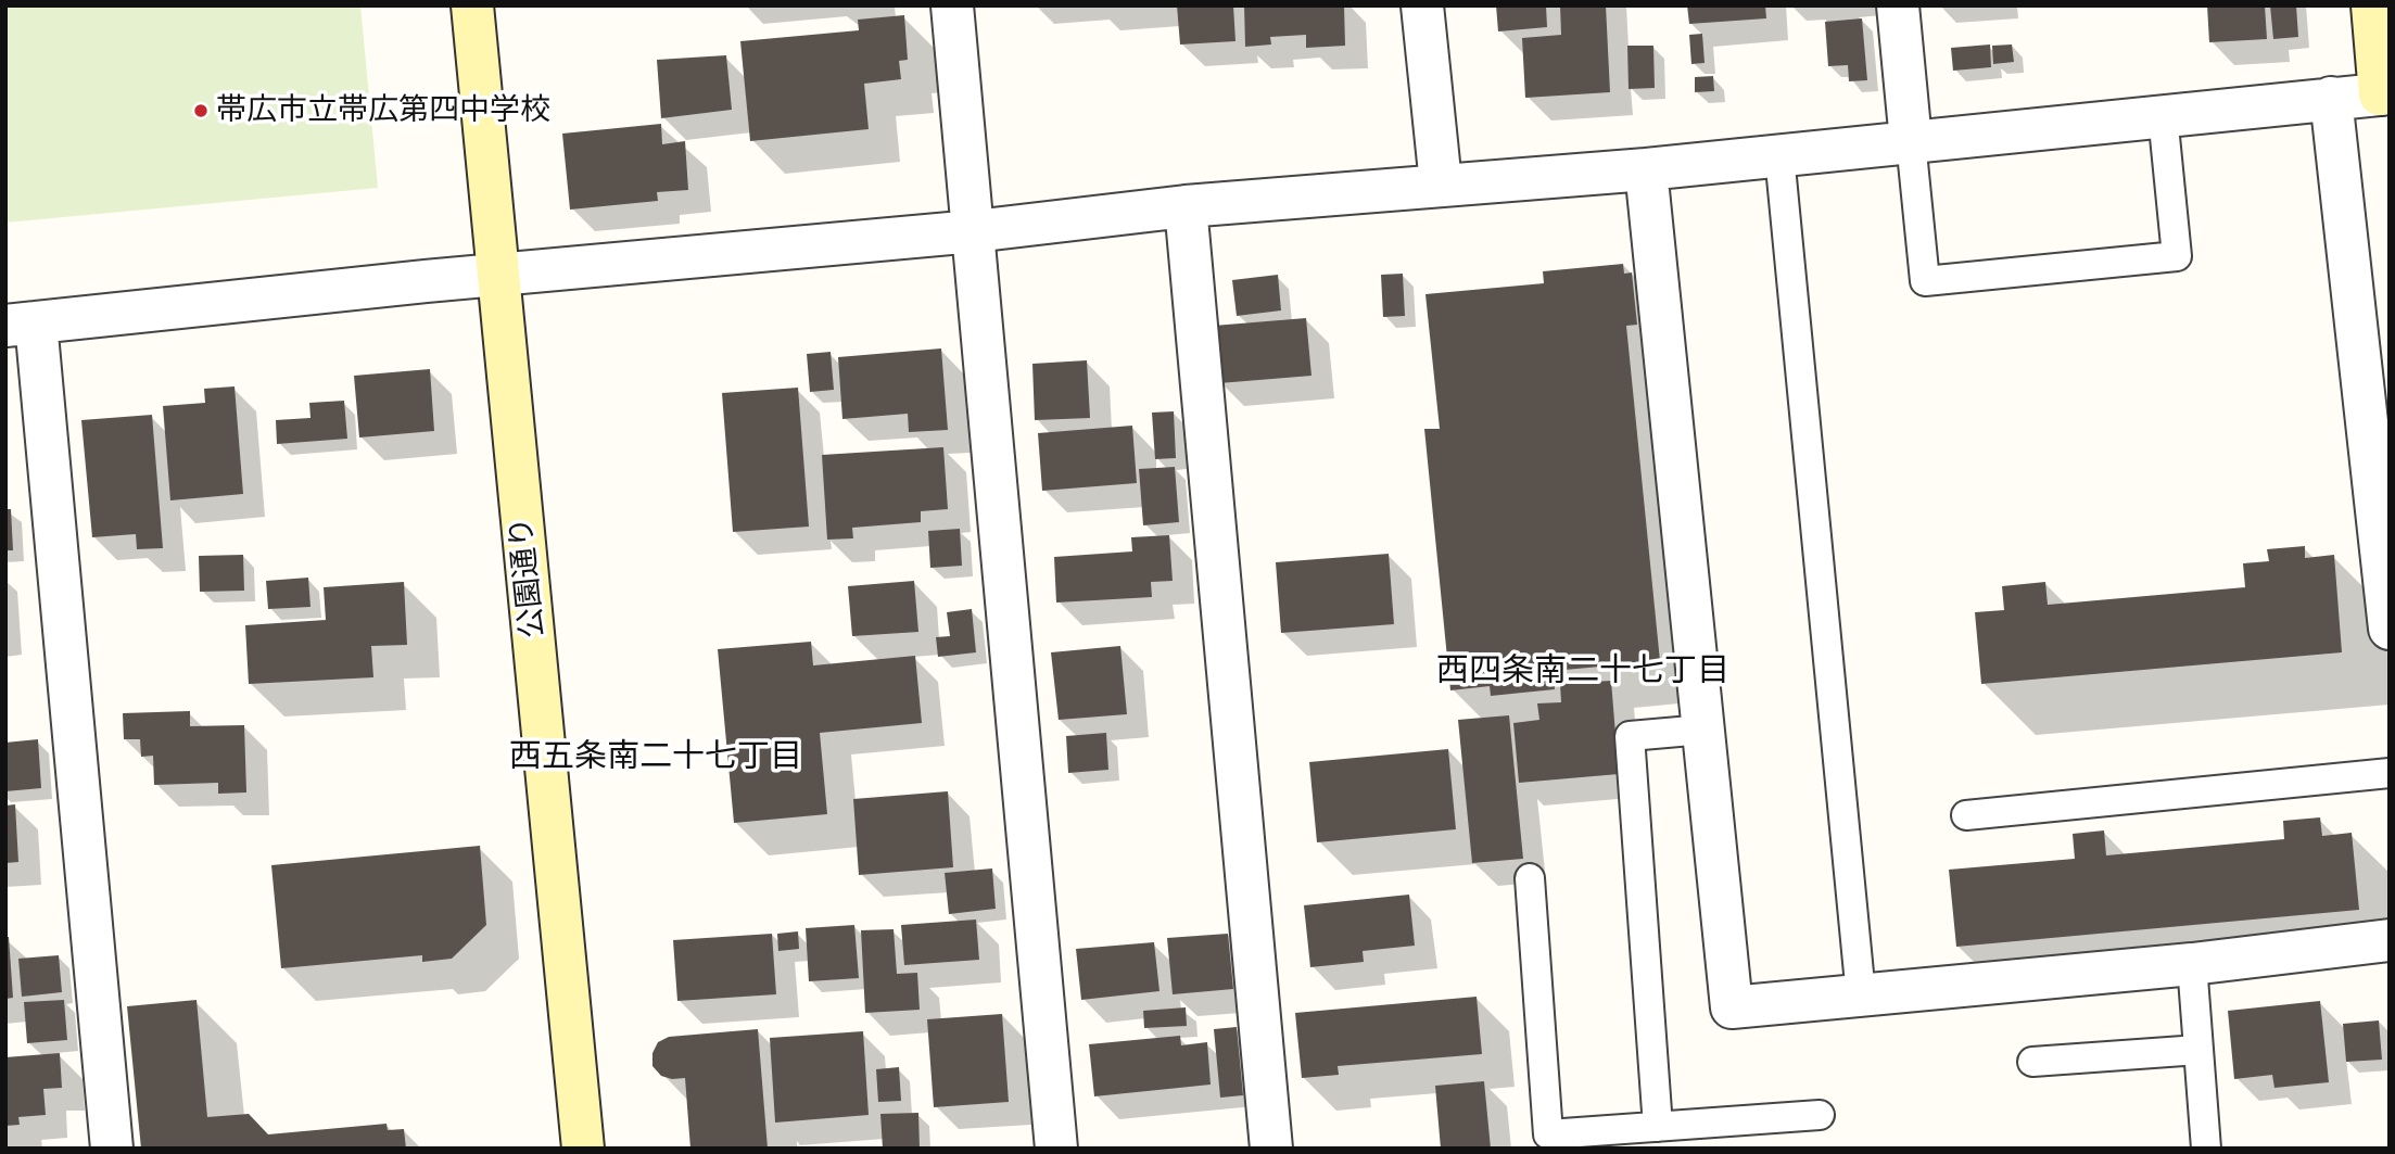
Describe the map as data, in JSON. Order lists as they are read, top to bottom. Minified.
{"streets":{"street":["公園通り"]},"districts":["西四条南二十七丁目","西五条南二十七丁目"],"places":["帯広市立帯広第四中学校"]}
